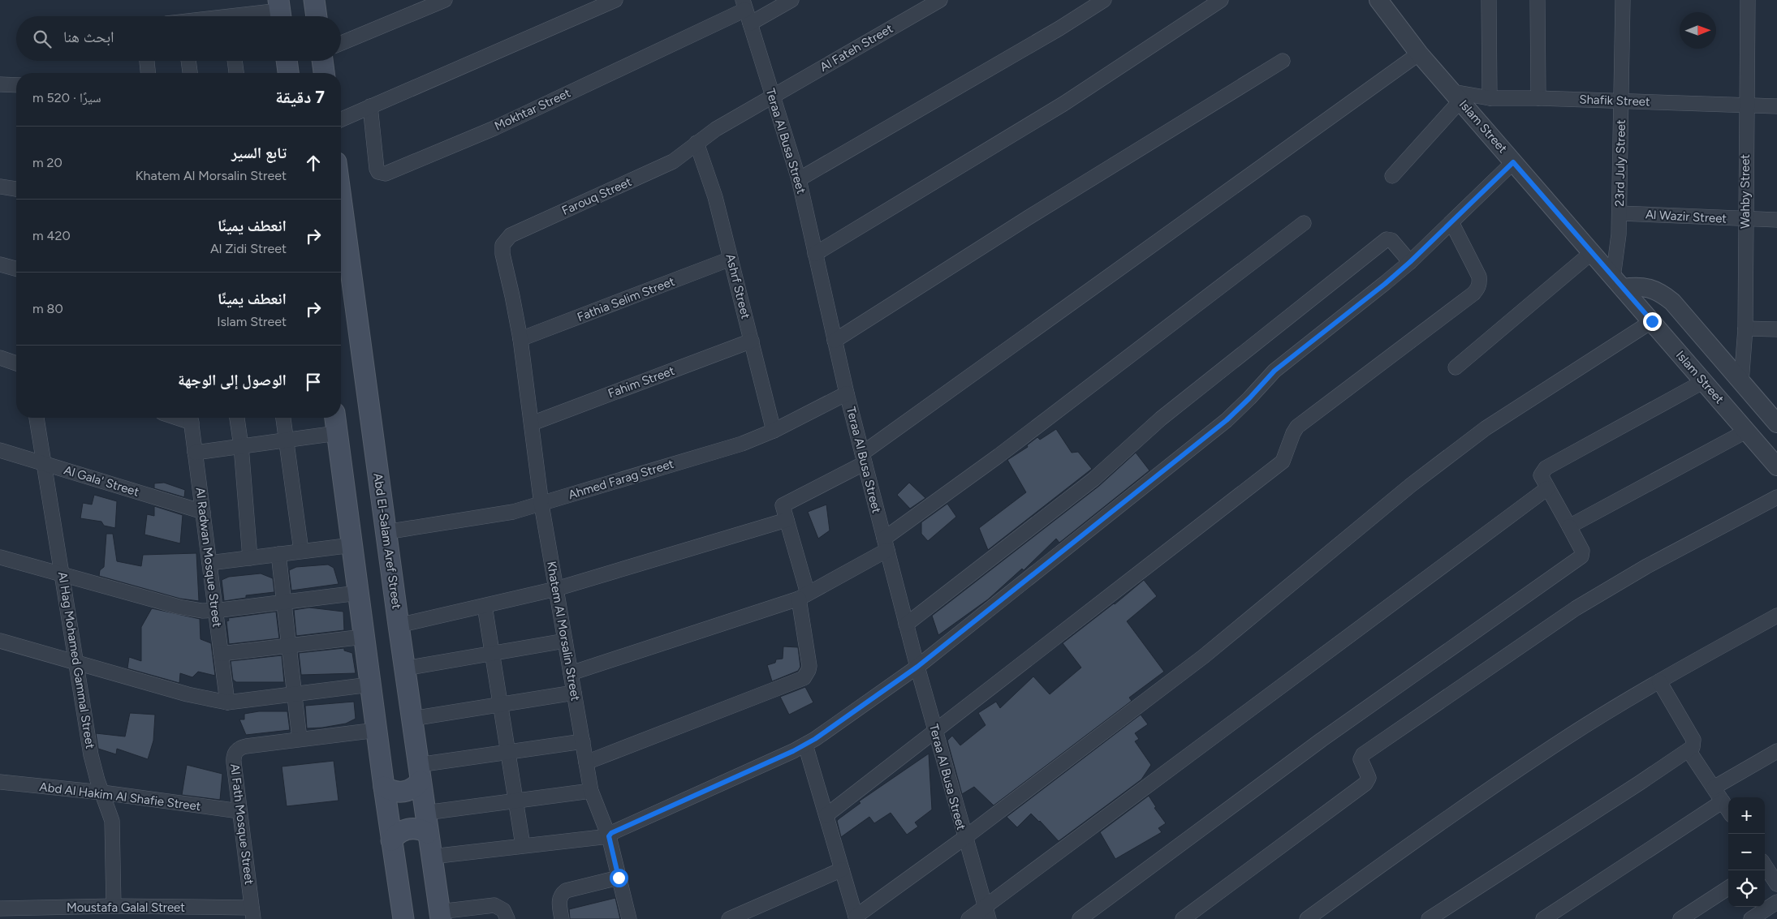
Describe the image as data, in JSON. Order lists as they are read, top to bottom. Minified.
{"streets":{"main road":["Abd El-Salam Aref Street"],"street":["Al Fateh Street","Shafik Street","Mokhtar Street","Islam Street","Teraa Al Busa Street","23rd July Street","Wahby Street","Farouq Street","Al Wazir Street","Ashrf Street","Fathia Selim Street","Fahim Street","Ahmed Farag Street","Al Gala' Street","Al Radwan Mosque Street","Khatem Al Morsalin Street","Al Hag Mohamed Gammal Street","Abd Al Hakim Al Shafie Street","Al Fath Mosque Street","Moustafa Galal Street"]},"crossings":[["Al Fateh Street","Teraa Al Busa Street"],["Al Fateh Street","Farouq Street"],["Shafik Street","Islam Street"],["Shafik Street","23rd July Street"],["Shafik Street","Wahby Street"],["Mokhtar Street","Teraa Al Busa Street"],["Islam Street","23rd July Street"],["Teraa Al Busa Street","Farouq Street"],["Teraa Al Busa Street","Ahmed Farag Street"],["23rd July Street","Al Wazir Street"],["Wahby Street","Al Wazir Street"],["Farouq Street","Ashrf Street"],["Farouq Street","Fathia Selim Street"],["Farouq Street","Khatem Al Morsalin Street"],["Ashrf Street","Fathia Selim Street"],["Ashrf Street","Fahim Street"],["Ashrf Street","Ahmed Farag Street"],["Fathia Selim Street","Khatem Al Morsalin Street"],["Fahim Street","Khatem Al Morsalin Street"],["Ahmed Farag Street","Abd El-Salam Aref Street"],["Ahmed Farag Street","Khatem Al Morsalin Street"],["Al Gala' Street","Al Radwan Mosque Street"],["Al Gala' Street","Al Hag Mohamed Gammal Street"],["Al Hag Mohamed Gammal Street","Abd Al Hakim Al Shafie Street"],["Al Hag Mohamed Gammal Street","Moustafa Galal Street"],["Abd Al Hakim Al Shafie Street","Al Fath Mosque Street"],["Al Fath Mosque Street","Moustafa Galal Street"]],"north":"right","page":{"search":"ابحث هنا","heading":["7 دقيقة","سيرًا · 520 m"],"list":[["تابع السير","Khatem Al Morsalin Street","20 m"],["انعطف يمينًا","Al Zidi Street","420 m"],["انعطف يمينًا","Islam Street","80 m"],"الوصول إلى الوجهة"],"map_buttons":["+","−"]}}
